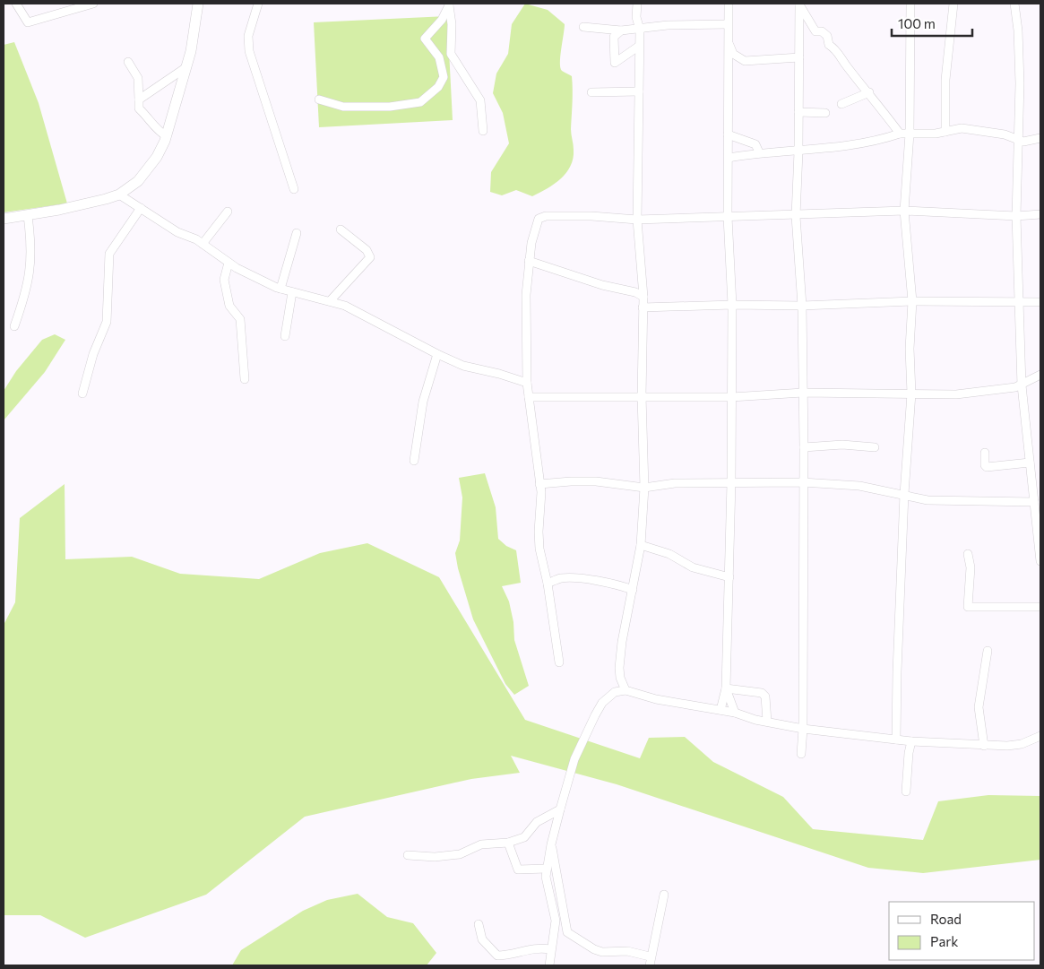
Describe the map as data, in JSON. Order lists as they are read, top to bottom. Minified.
{"legend":["Road","Park"],"scale_bar":"100 m"}
